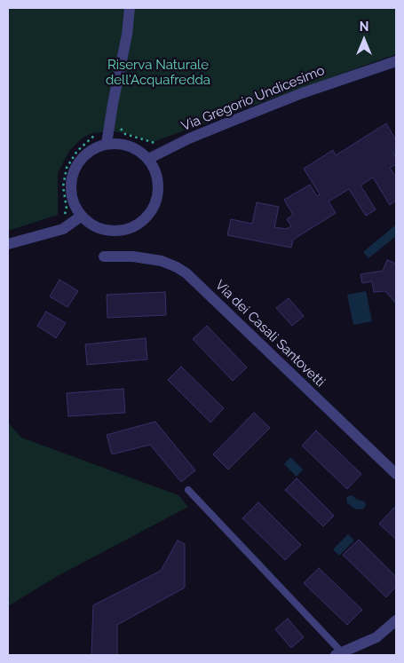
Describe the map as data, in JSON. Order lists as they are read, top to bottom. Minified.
{"streets":{"street":["Via Gregorio Undicesimo","Via dei Casali Santovetti"]},"parks":["Riserva Naturale dell'Acquafredda"],"north":"top"}
